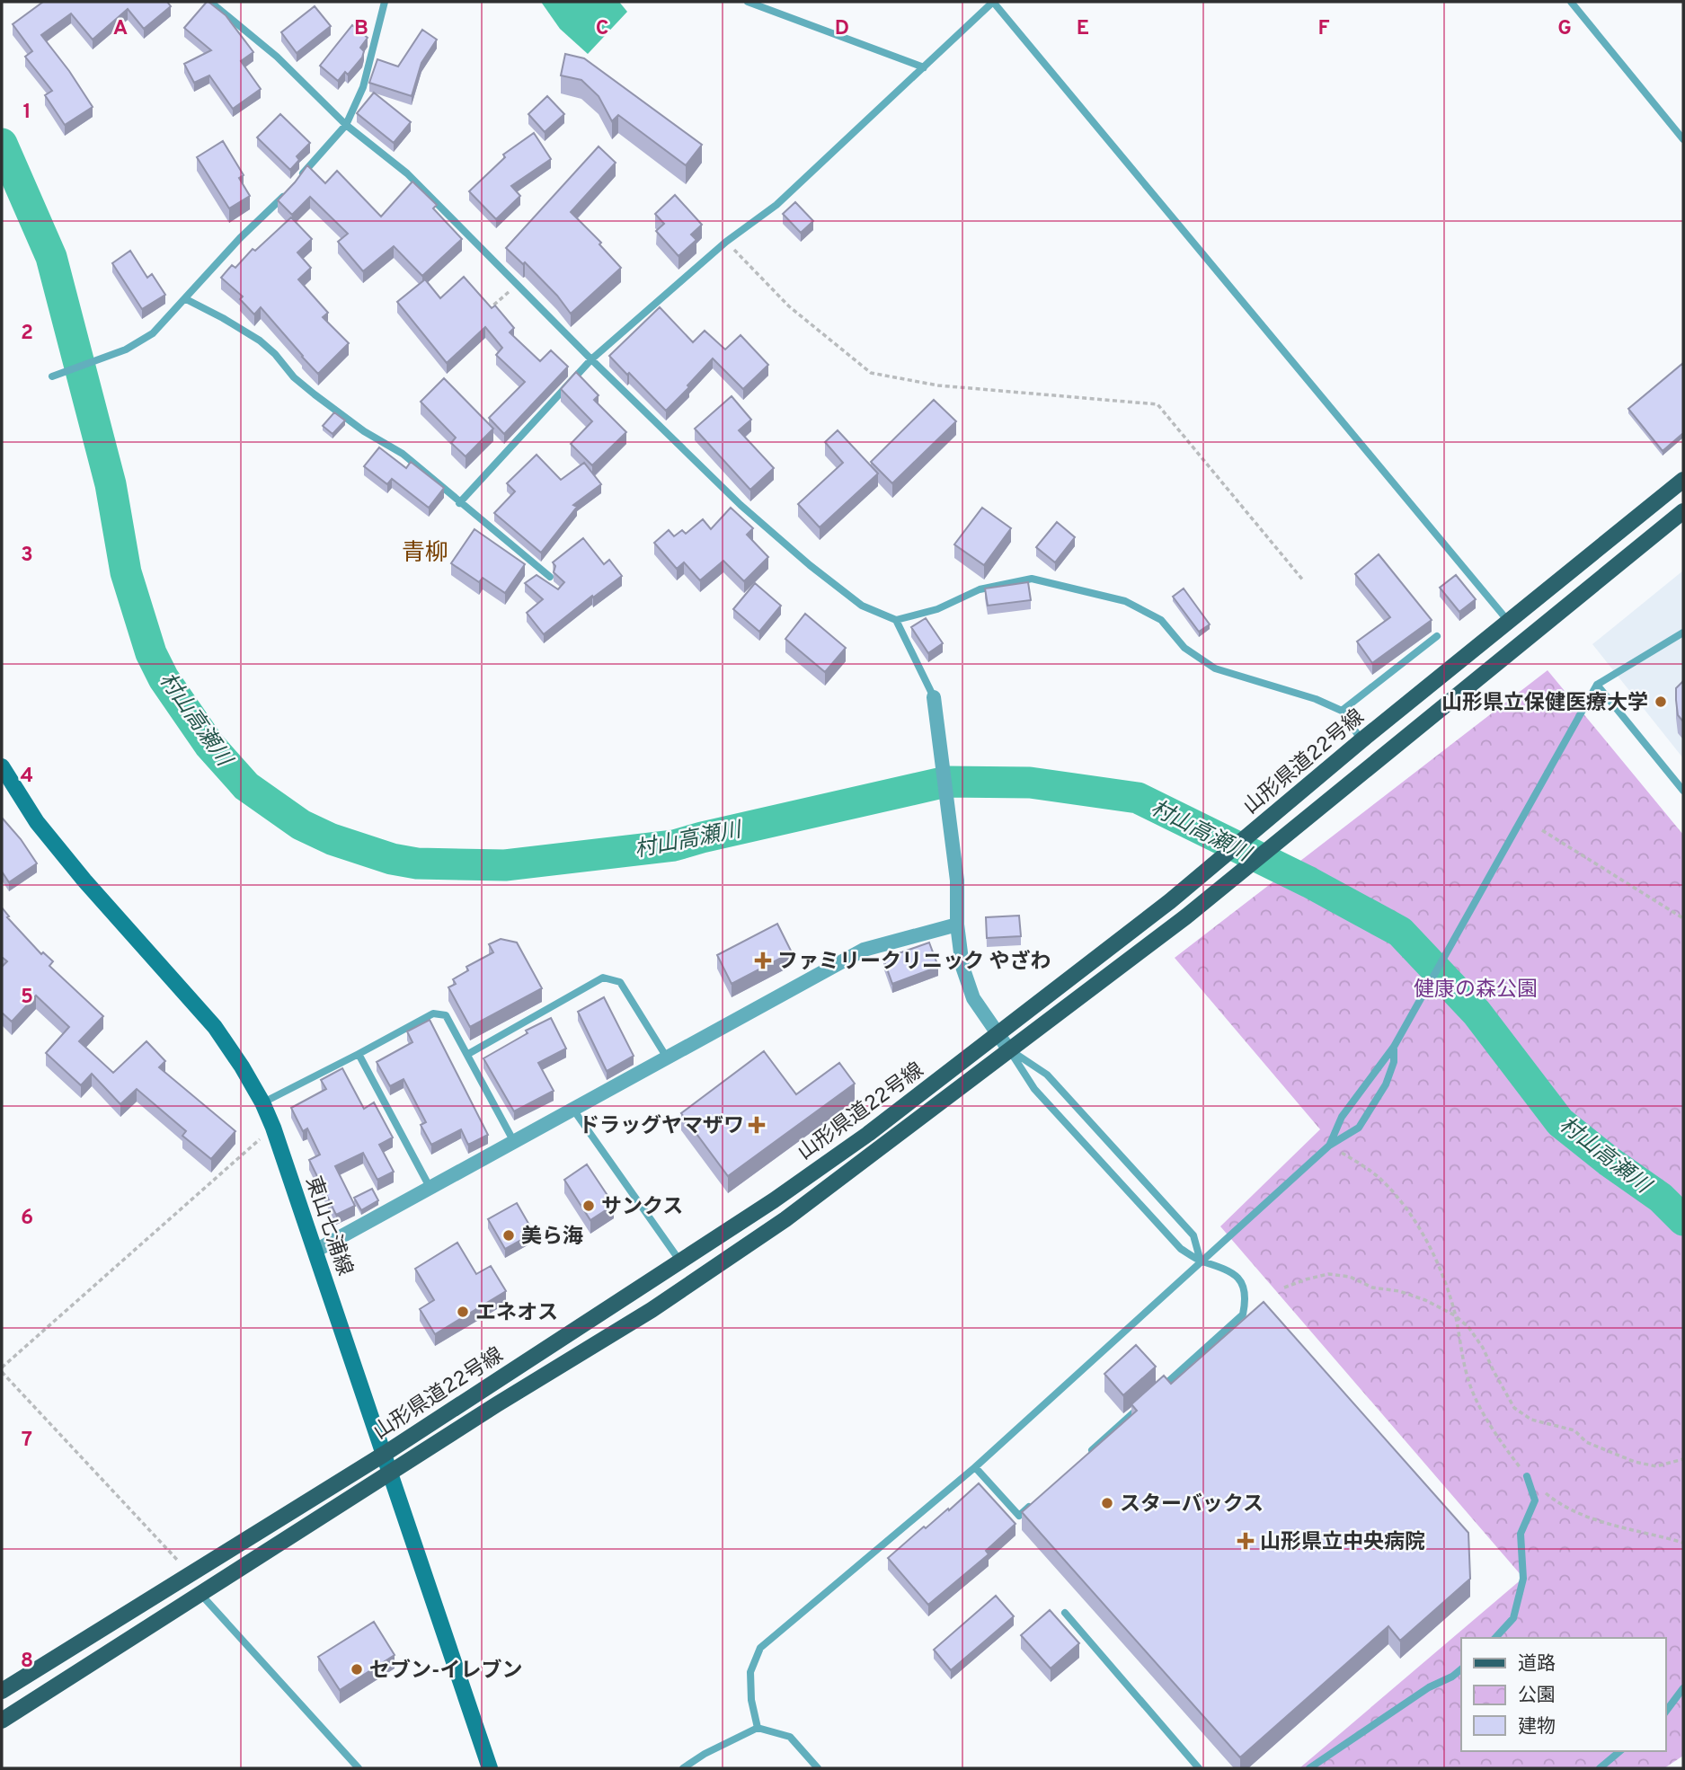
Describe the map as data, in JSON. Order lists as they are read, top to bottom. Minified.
{"streets":{"main road":["山形県道22号線","東山七浦線"]},"crossings":[["山形県道22号線","東山七浦線"]],"districts":["青柳"],"water":["村山高瀬川"],"parks":["健康の森公園"],"places":{"other":["山形県立保健医療大学","サンクス","美ら海","エネオス","スターバックス","セブン-イレブン"],"health":["ファミリークリニック やざわ","ドラッグヤマザワ","山形県立中央病院"]},"legend":["道路","公園","建物"],"grid":{"columns":["A","B","C","D","E","F","G"],"rows":["1","2","3","4","5","6","7","8"]}}
